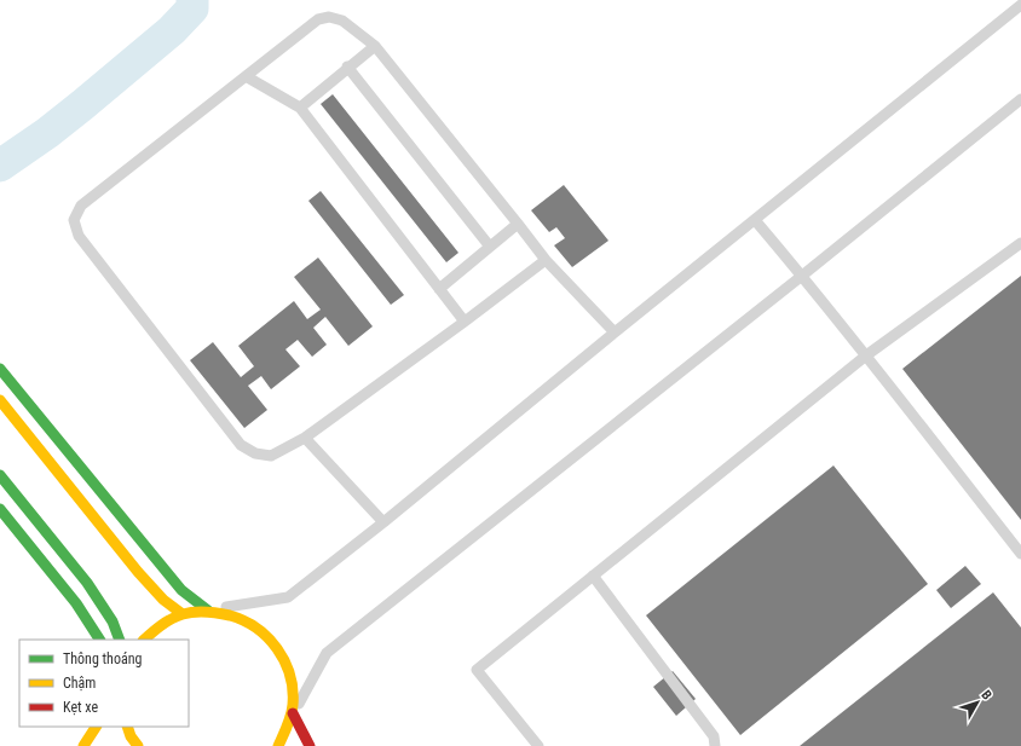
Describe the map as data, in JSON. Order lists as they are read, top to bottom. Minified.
{"legend":["Thông thoáng","Chậm","Kẹt xe"],"north":"top right"}
